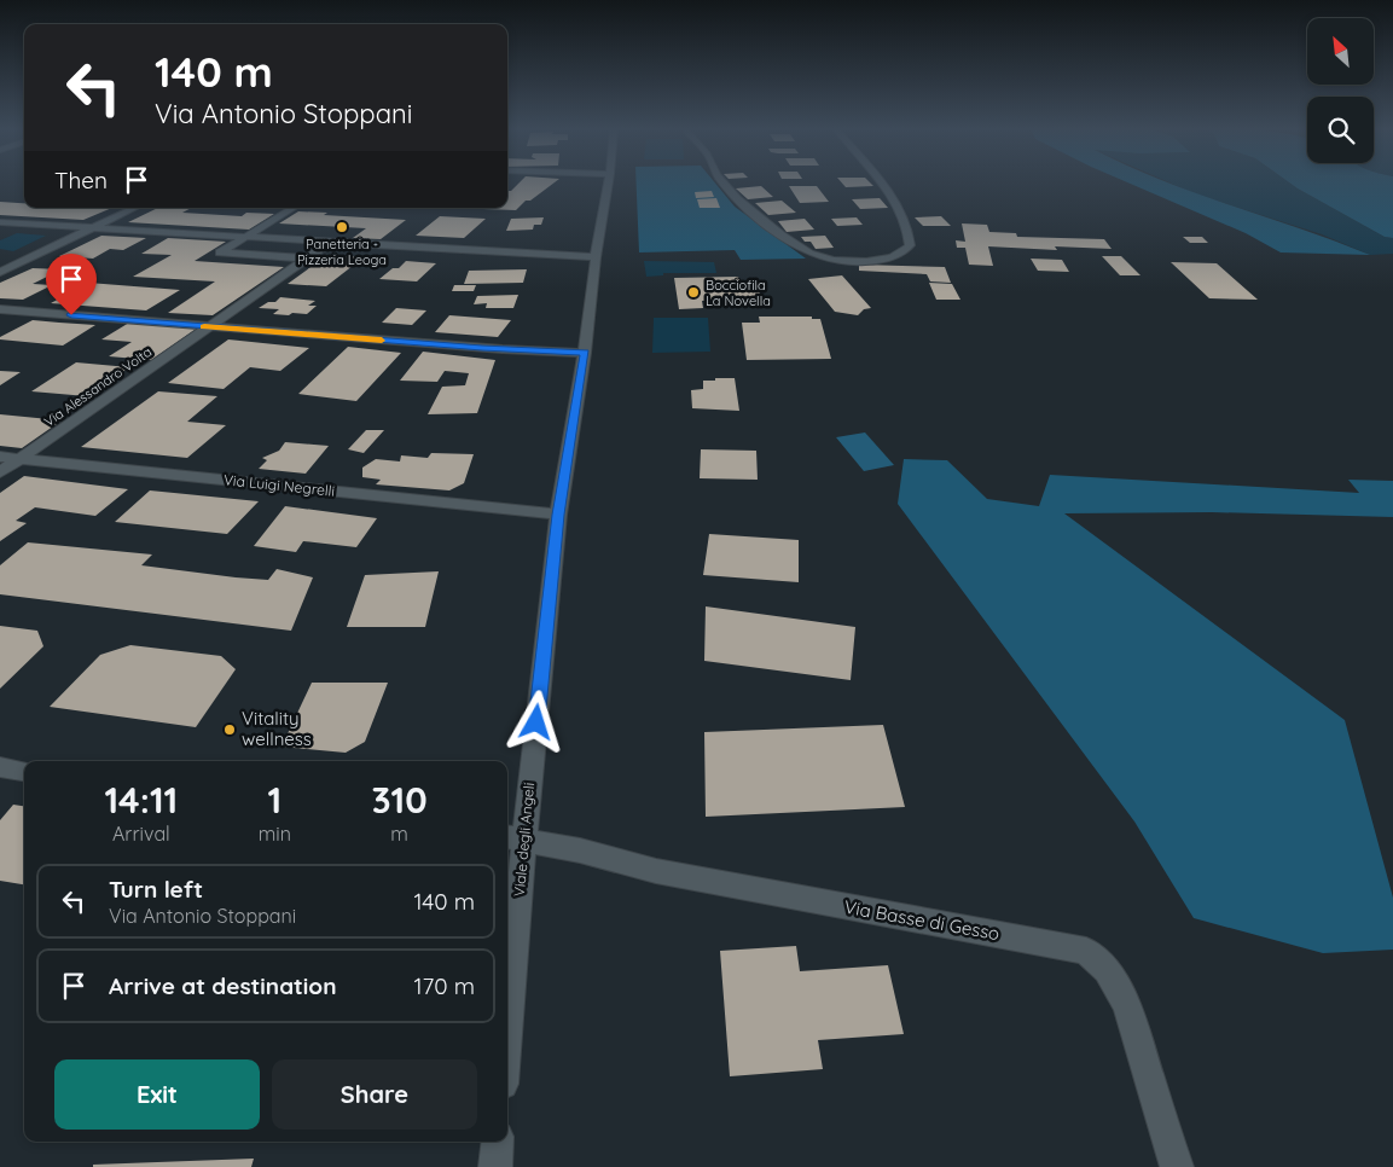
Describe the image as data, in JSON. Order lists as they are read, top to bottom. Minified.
{"streets":{"street":["Via Alessandro Volta","Via Luigi Negrelli","Viale degli Angeli","Via Basse di Gesso"]},"crossings":[["Via Alessandro Volta","Via Luigi Negrelli"],["Via Luigi Negrelli","Viale degli Angeli"],["Viale degli Angeli","Via Basse di Gesso"]],"places":["Panetteria - Pizzeria Leoga","Bocciofila La Novella","Vitality wellness"],"north":"top left","page":{"turn":["140 m","Via Antonio Stoppani"],"then":"Then","eta":["14:11","Arrival","1","min","310","m"],"list":[{"name":"Turn left","note":"Via Antonio Stoppani","value":"140 m"},{"name":"Arrive at destination","value":"170 m"}],"buttons":["Exit","Share"]}}
